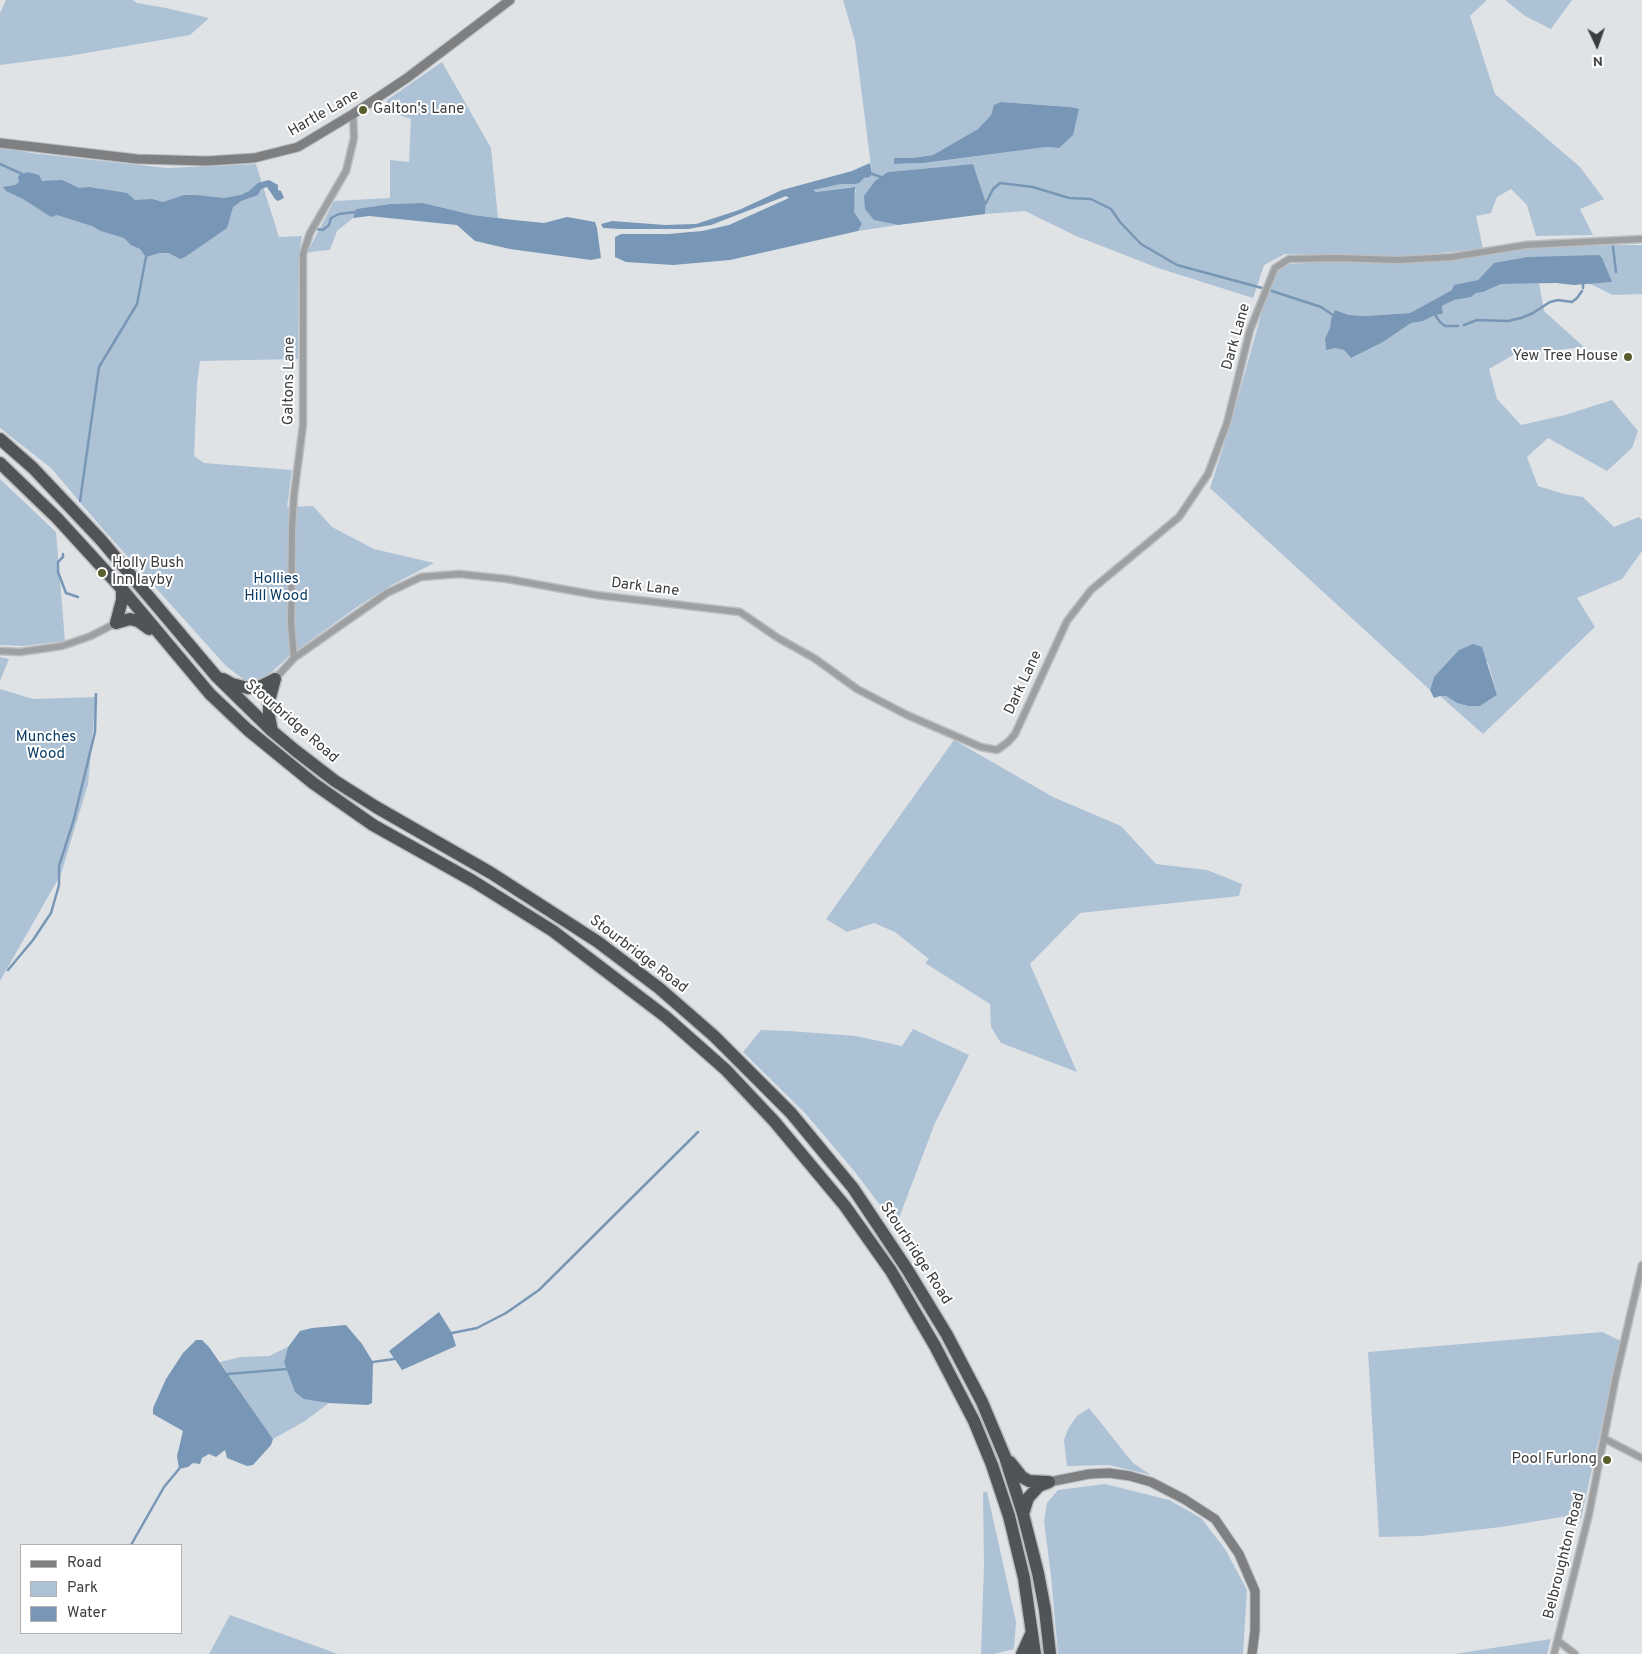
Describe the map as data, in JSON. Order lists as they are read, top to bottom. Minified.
{"streets":{"highway":["Stourbridge Road"],"main road":["Hartle Lane"],"street":["Dark Lane","Galtons Lane","Belbroughton Road"]},"crossings":[["Hartle Lane","Galtons Lane"],["Dark Lane","Galtons Lane"]],"parks":["Hollies Hill Wood","Munches Wood"],"places":["Galton's Lane","Yew Tree House","Holly Bush Inn layby","Pool Furlong"],"legend":["Road","Park","Water"],"north":"bottom"}
